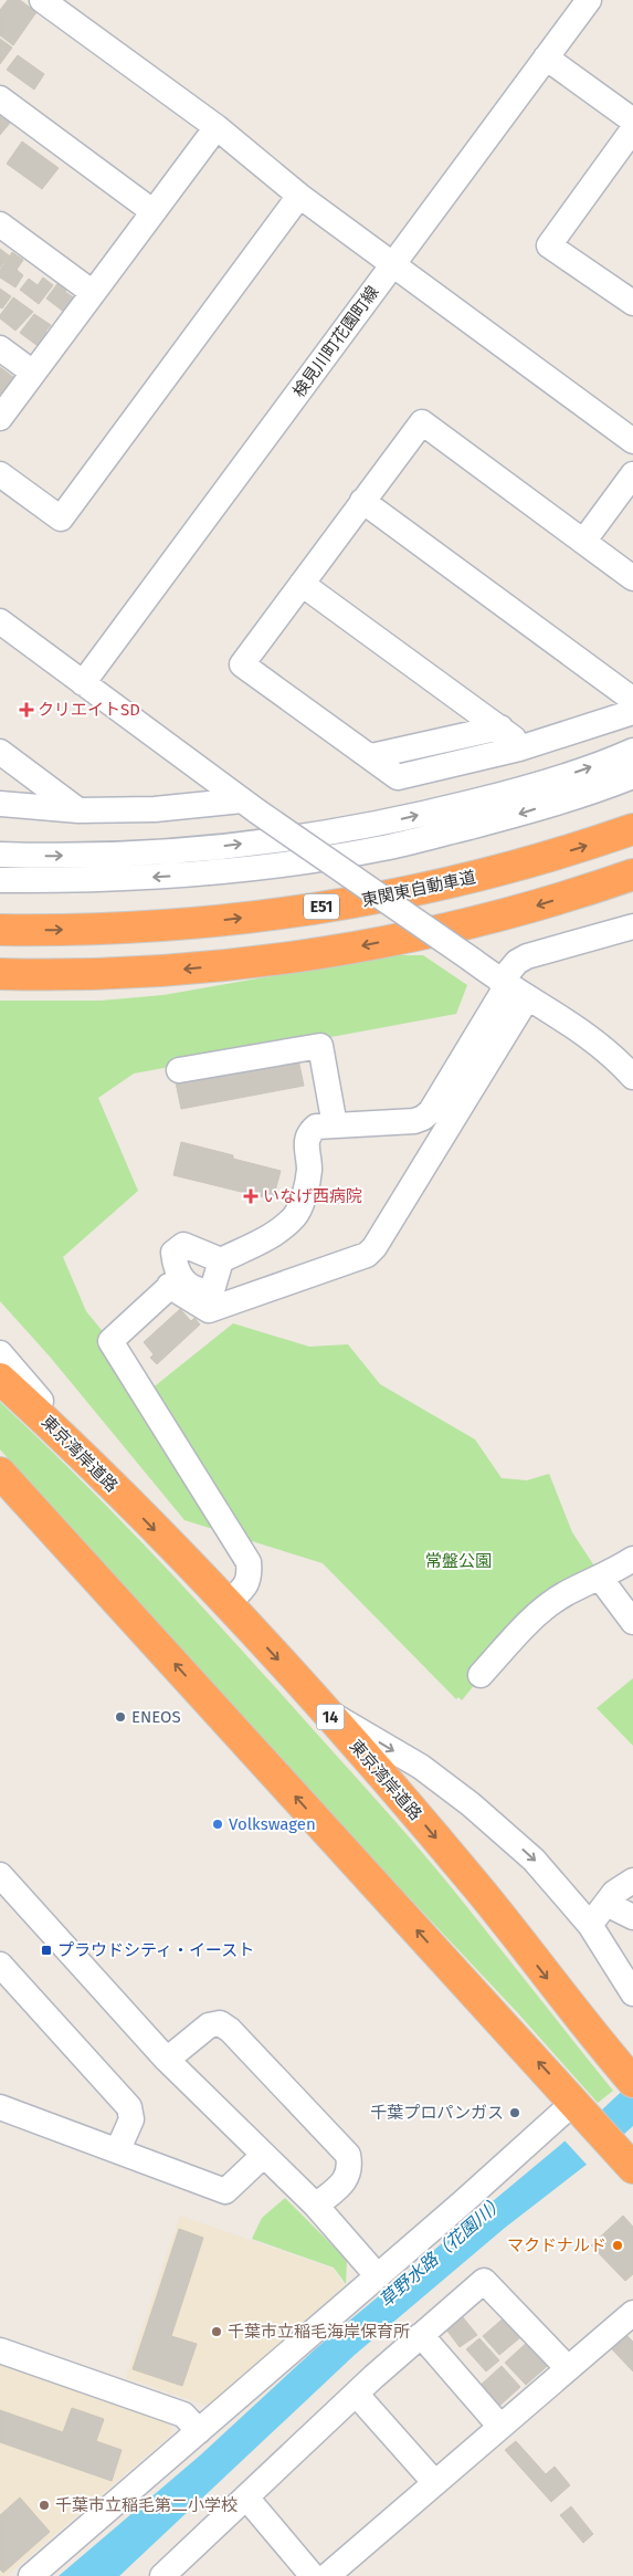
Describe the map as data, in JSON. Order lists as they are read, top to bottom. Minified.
{"streets":{"highway":["東関東自動車道","E51","東京湾岸道路","14"],"street":["検見川町花園町線"]},"water":["草野水路（花園川）"],"parks":["常盤公園"],"places":{"health":["クリエイトSD","いなげ西病院"],"other":["ENEOS","Volkswagen","千葉プロパンガス","マクドナルド","千葉市立稲毛海岸保育所","千葉市立稲毛第二小学校"],"transit":["プラウドシティ・イースト"]}}
